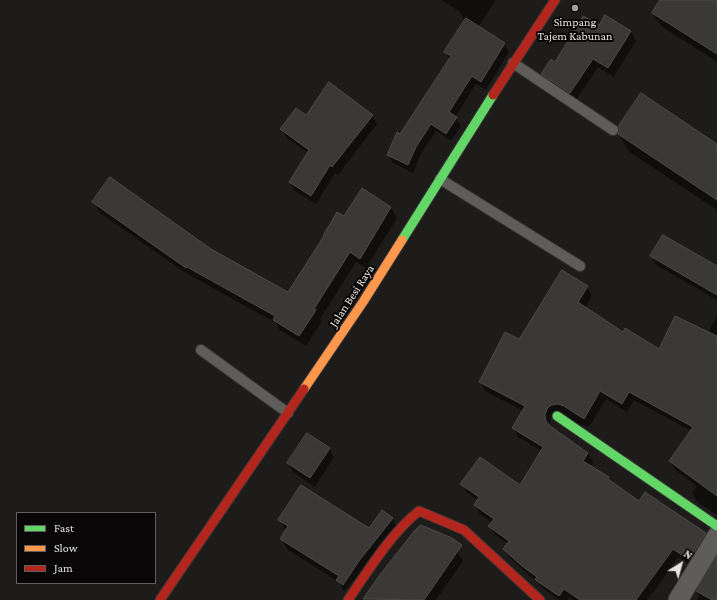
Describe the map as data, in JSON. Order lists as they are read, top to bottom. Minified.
{"streets":{"main road":["Jalan Besi Raya"]},"places":["Simpang Tajem Kabunan"],"legend":["Fast","Slow","Jam"],"north":"top right"}
